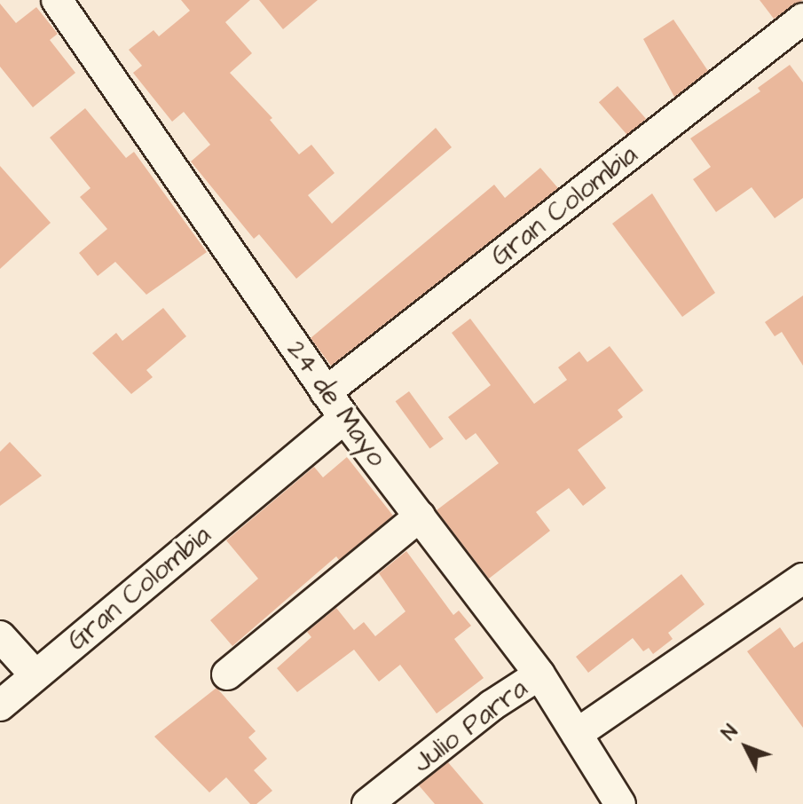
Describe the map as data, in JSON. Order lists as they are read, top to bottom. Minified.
{"streets":{"street":["Gran Colombia","24 de Mayo","Julio Parra"]},"crossings":[["Gran Colombia","24 de Mayo"],["24 de Mayo","Julio Parra"]],"north":"top left"}
